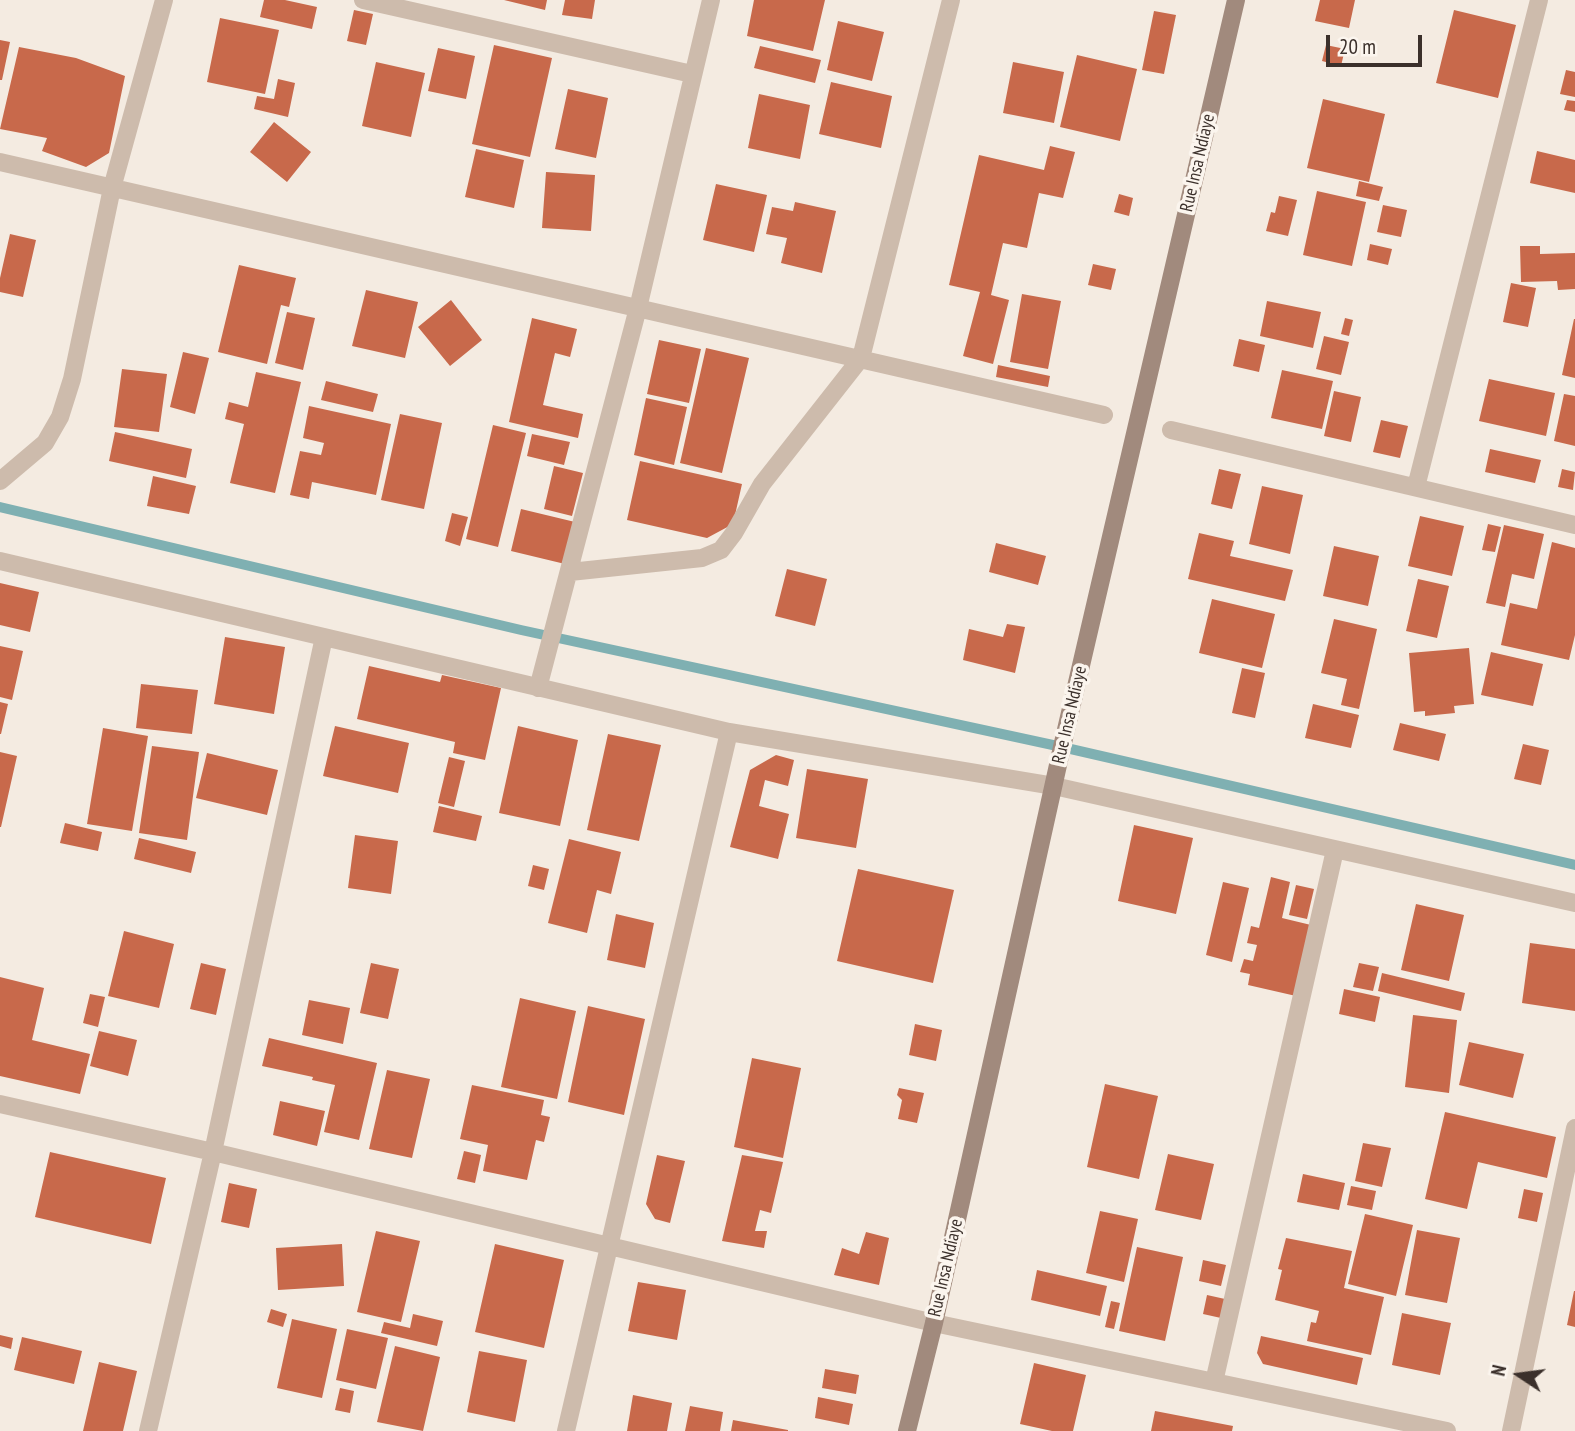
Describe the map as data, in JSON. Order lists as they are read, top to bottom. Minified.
{"streets":{"main road":["Rue Insa Ndiaye"]},"scale_bar":"20 m","north":"left"}
